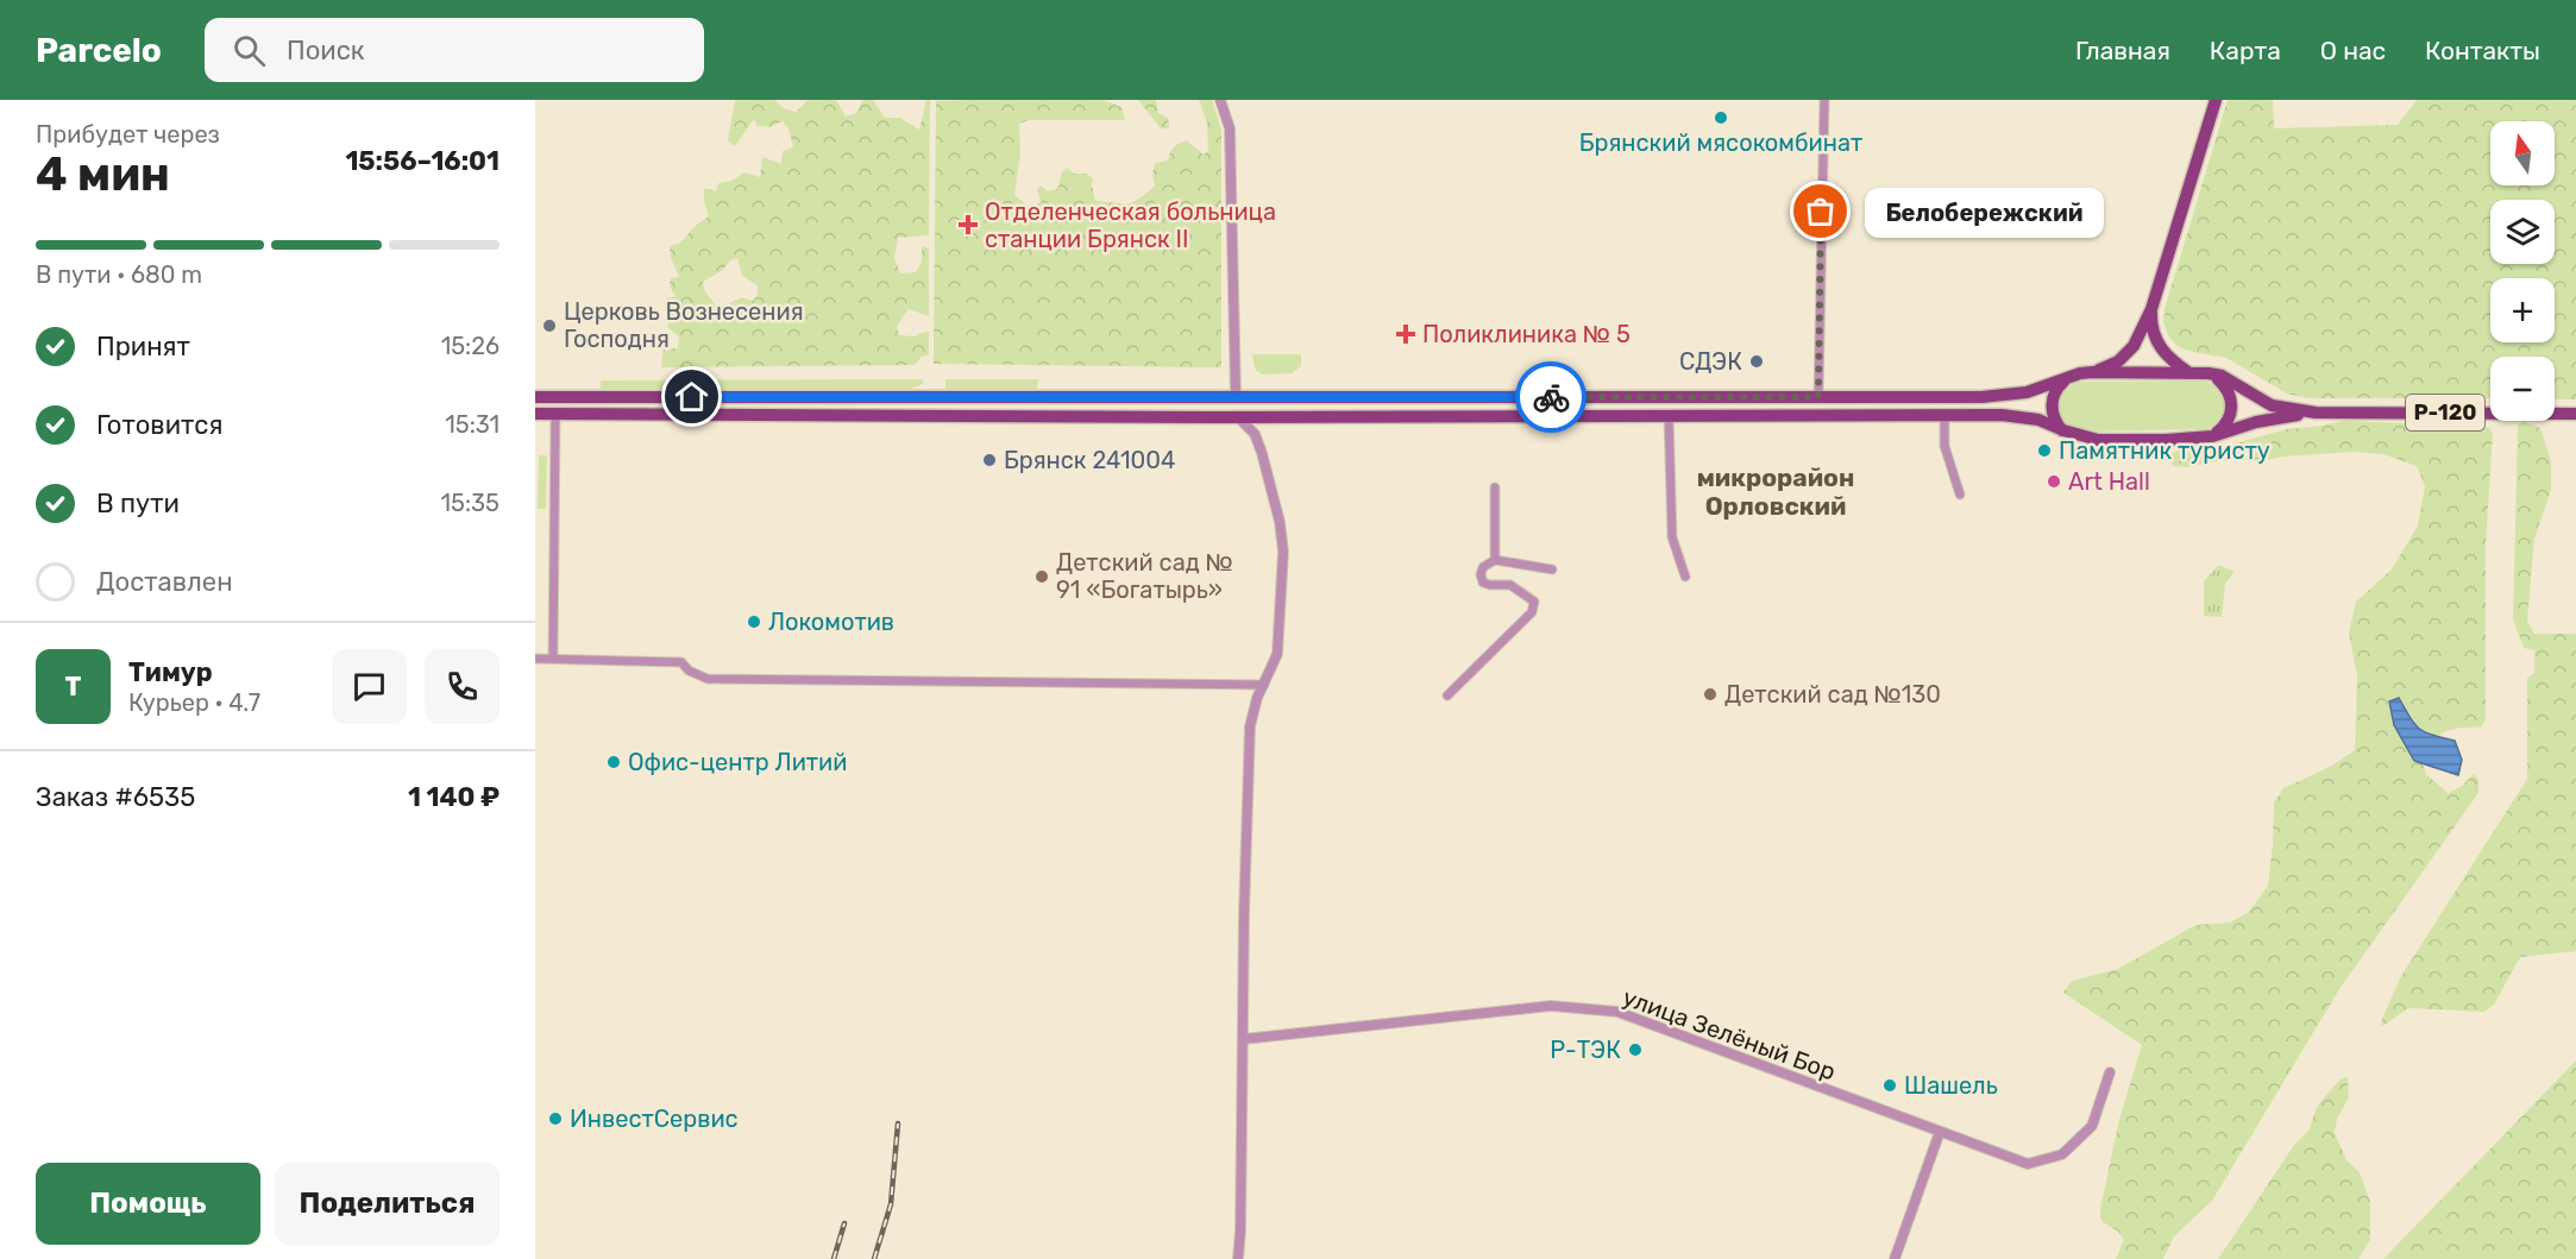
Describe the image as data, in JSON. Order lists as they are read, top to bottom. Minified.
{"streets":{"main road":["Р-120"],"street":["улица Зелёный Бор"]},"districts":["микрорайон Орловский"],"places":{"other":["Брянский мясокомбинат","Белобережский","Церковь Вознесения Господня","СДЭК","Памятник туристу","Брянск 241004","Art Hall","Детский сад № 91 «Богатырь»","Локомотив","Детский сад №130","Офис-центр Литий","Р-ТЭК","Шашель","ИнвестСервис"],"health":["Отделенческая больница станции Брянск II","Поликлиника № 5"]},"north":"top","page":{"header":"Parcelo","search":"Поиск","nav":["Главная","Карта","О нас","Контакты"],"heading":["4 мин","Прибудет через","15:56–16:01"],"panel":["Тимур","Курьер · 4.7","Заказ #6535","1 140 ₽"],"map_buttons":["+","−"],"bubble":"Белобережский","bar":"В пути · 680 m","list":[["Принят","15:26"],["Готовится","15:31"],["В пути","15:35"],"Доставлен"],"round":"Т","buttons":["Помощь","Поделиться"]}}
